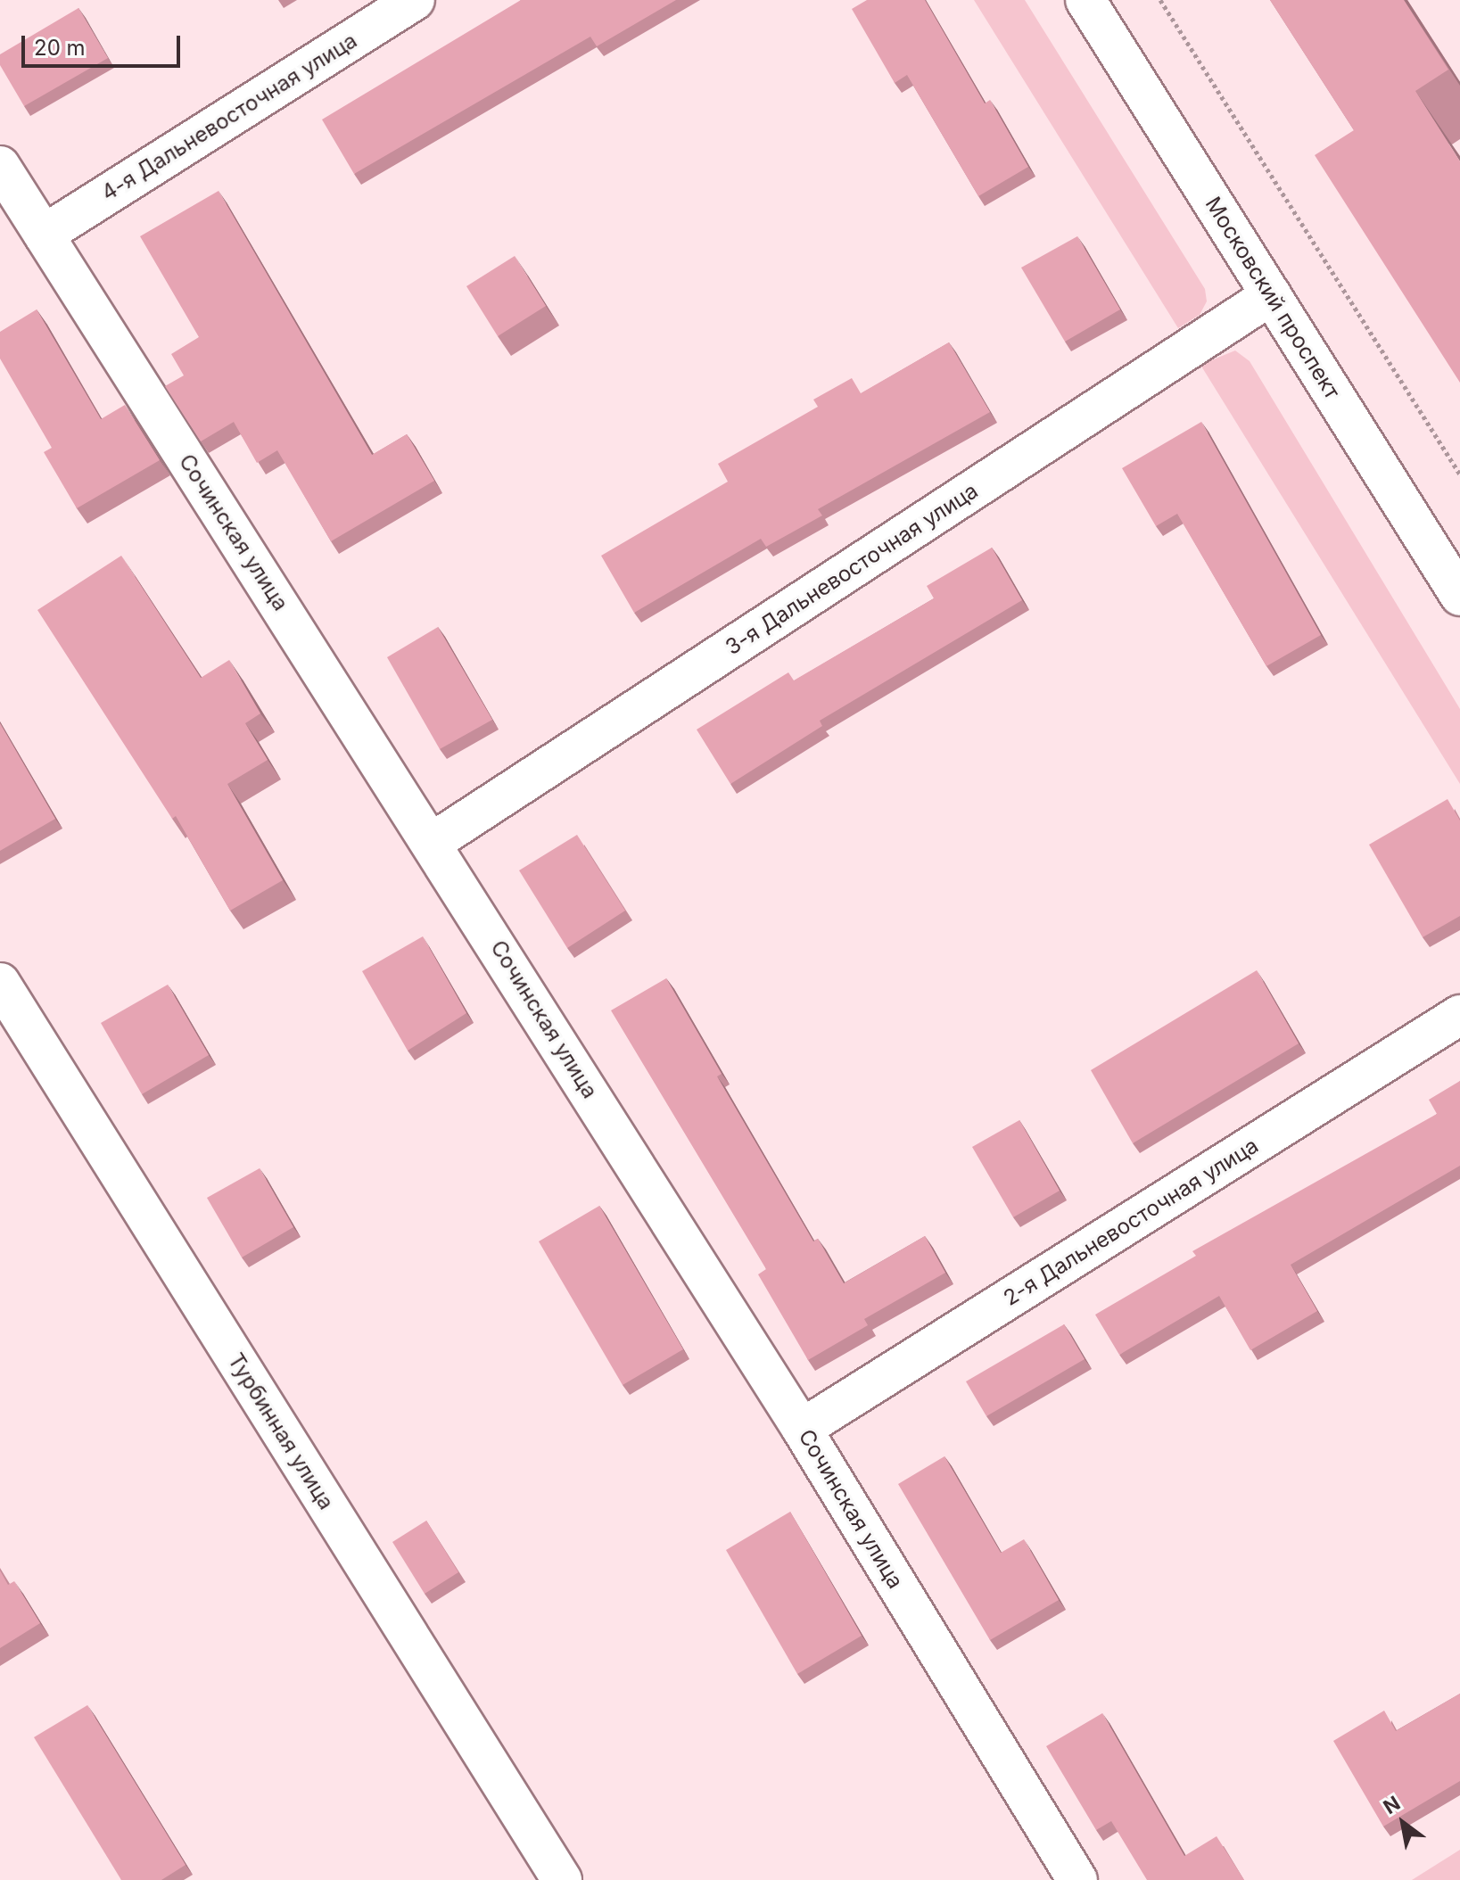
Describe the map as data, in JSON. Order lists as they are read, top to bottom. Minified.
{"streets":{"street":["4-я Дальневосточная улица","Московский проспект","Сочинская улица","3-я Дальневосточная улица","2-я Дальневосточная улица","Турбинная улица"]},"crossings":[["4-я Дальневосточная улица","Сочинская улица"],["Московский проспект","3-я Дальневосточная улица"],["Сочинская улица","3-я Дальневосточная улица"],["Сочинская улица","2-я Дальневосточная улица"]],"scale_bar":"20 m","north":"top left"}
